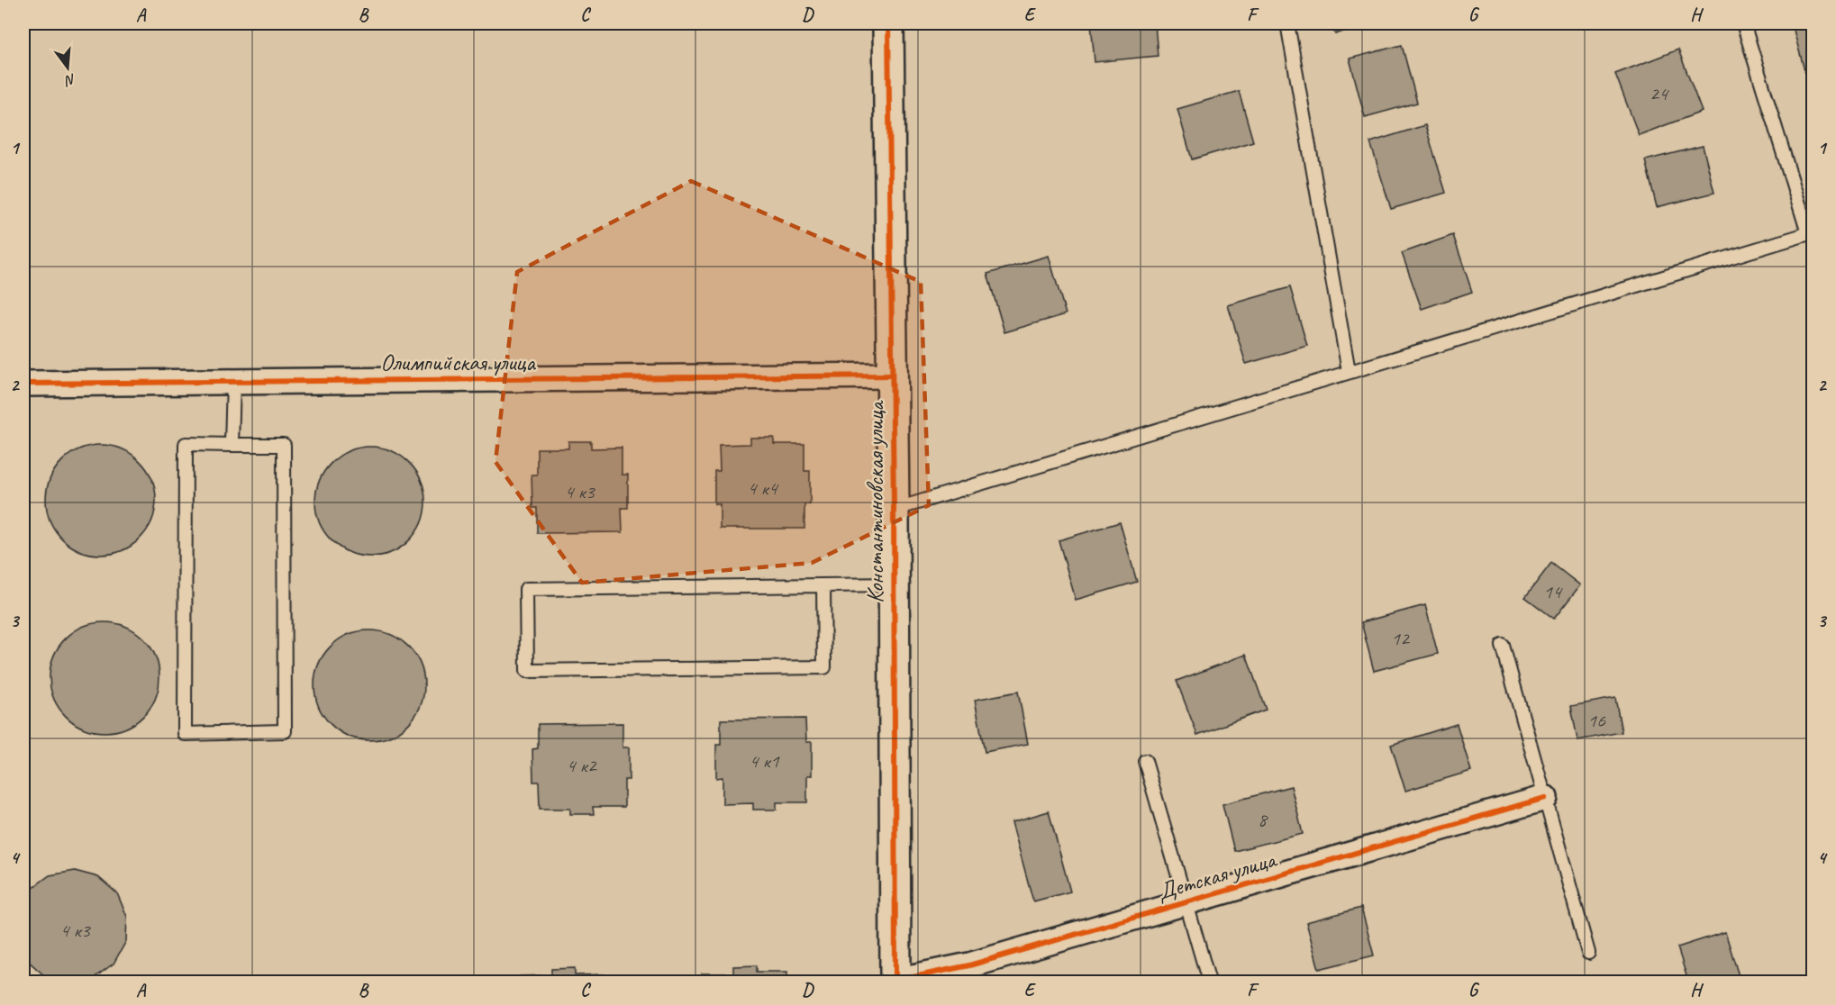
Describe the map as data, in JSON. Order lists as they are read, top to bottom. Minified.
{"streets":{"street":["Олимпийская улица","Константиновская улица","Детская улица"]},"crossings":[["Олимпийская улица","Константиновская улица"],["Константиновская улица","Детская улица"]],"house_numbers":["24","4 к4","4 к3","14","12","16","4 к1","4 к2","8","4 к3"],"north":"bottom","grid":{"columns":["A","B","C","D","E","F","G","H"],"rows":["1","2","3","4"]}}
